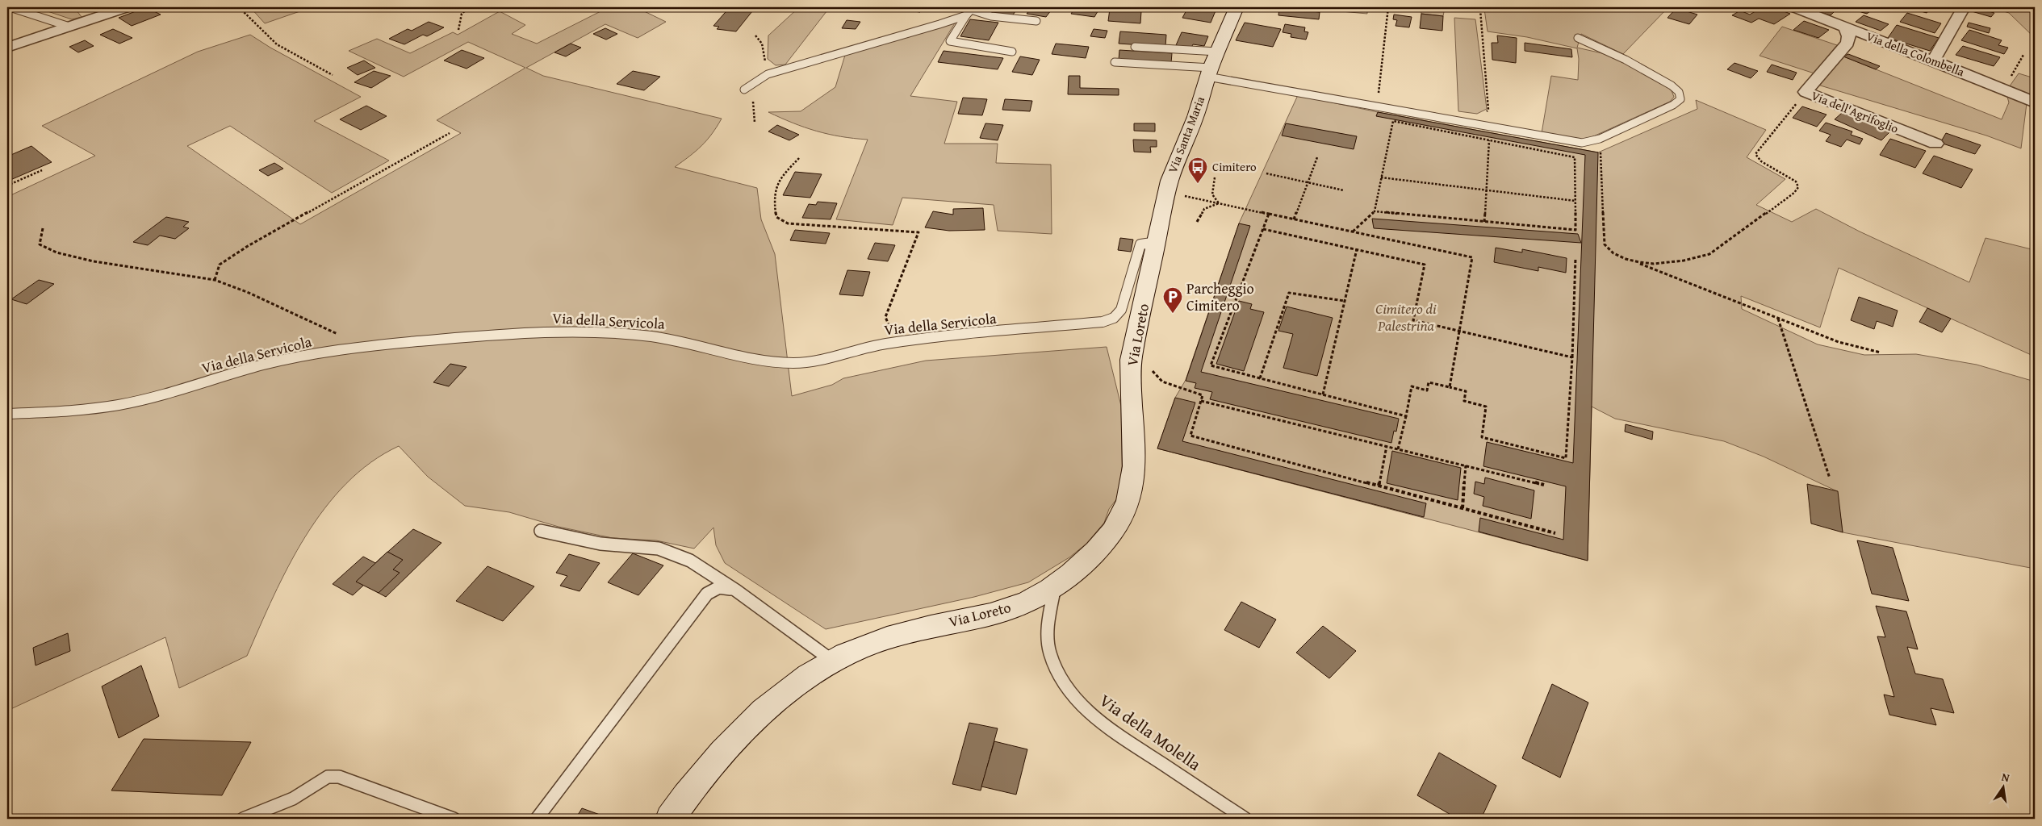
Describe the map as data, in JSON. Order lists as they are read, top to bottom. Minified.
{"streets":{"street":["Via della Colombella","Via dell'Agrifoglio","Via Santa Maria","Via Loreto"],"lane":["Via della Servicola","Via della Molella"]},"crossings":[["Via della Colombella","Via dell'Agrifoglio"],["Via Santa Maria","Via della Servicola"],["Via Santa Maria","Via Loreto"],["Via Loreto","Via della Molella"]],"parks":["Cimitero di Palestrina"],"places":{"bus stop":["Cimitero"],"parking":["Parcheggio Cimitero"]},"north":"top"}
